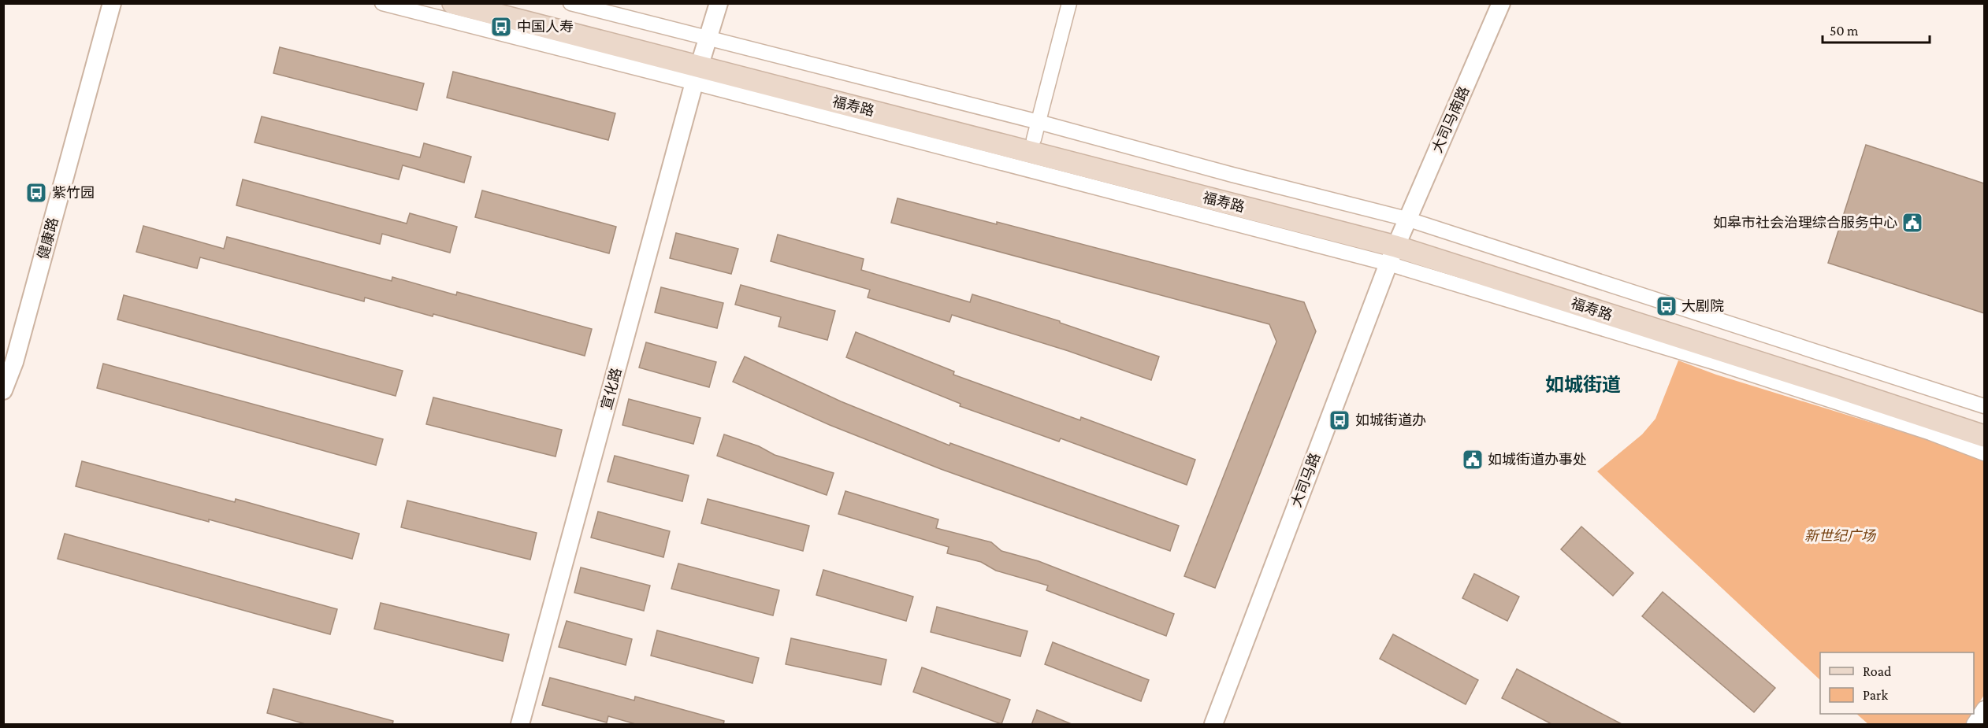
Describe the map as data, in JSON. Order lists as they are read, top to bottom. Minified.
{"streets":{"main road":["福寿路"],"street":["大司马南路","健康路","宣化路","大司马路"]},"crossings":[["福寿路","大司马南路"],["福寿路","宣化路"],["福寿路","大司马路"],["大司马南路","大司马路"]],"districts":["如城街道"],"parks":["新世纪广场"],"places":{"bus stop":["中国人寿","紫竹园","大剧院","如城街道办"],"public building":["如皋市社会治理综合服务中心","如城街道办事处"]},"legend":["Road","Park"],"scale_bar":"50 m"}
